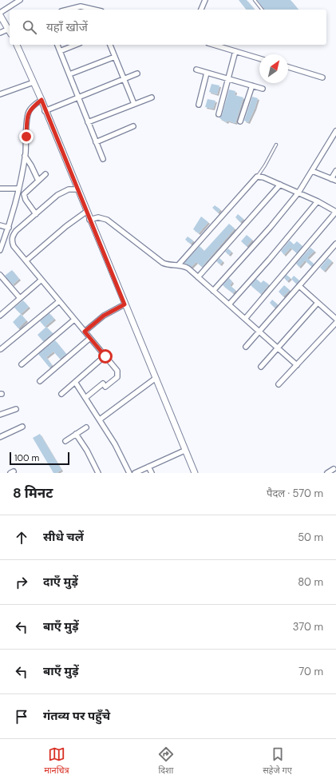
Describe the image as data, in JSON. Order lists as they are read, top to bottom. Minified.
{"scale_bar":"100 m","north":"top right","page":{"search":"यहाँ खोजें","scale":"100 m","heading":["8 मिनट","पैदल · 570 m"],"list":[["सीधे चलें","50 m"],["दाएँ मुड़ें","80 m"],["बाएँ मुड़ें","370 m"],["बाएँ मुड़ें","70 m"],"गंतव्य पर पहुँचे"],"nav":["मानचित्र","दिशा","सहेजे गए"]}}
